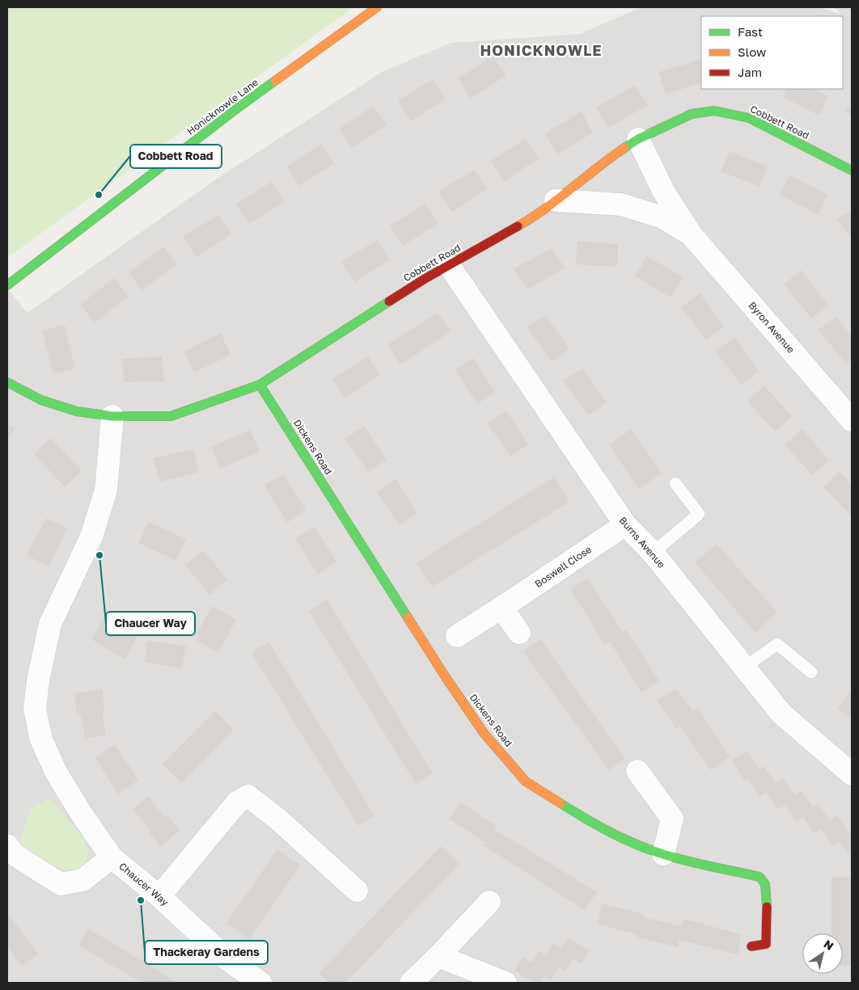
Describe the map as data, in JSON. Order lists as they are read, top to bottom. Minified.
{"streets":{"street":["Honicknowle Lane","Cobbett Road","Byron Avenue","Dickens Road","Burns Avenue","Boswell Close","Chaucer Way"]},"crossings":[["Cobbett Road","Byron Avenue"],["Cobbett Road","Dickens Road"],["Cobbett Road","Burns Avenue"],["Cobbett Road","Chaucer Way"],["Burns Avenue","Boswell Close"]],"districts":["HONICKNOWLE"],"places":["Cobbett Road","Chaucer Way","Thackeray Gardens"],"legend":["Fast","Slow","Jam"],"north":"top right"}
